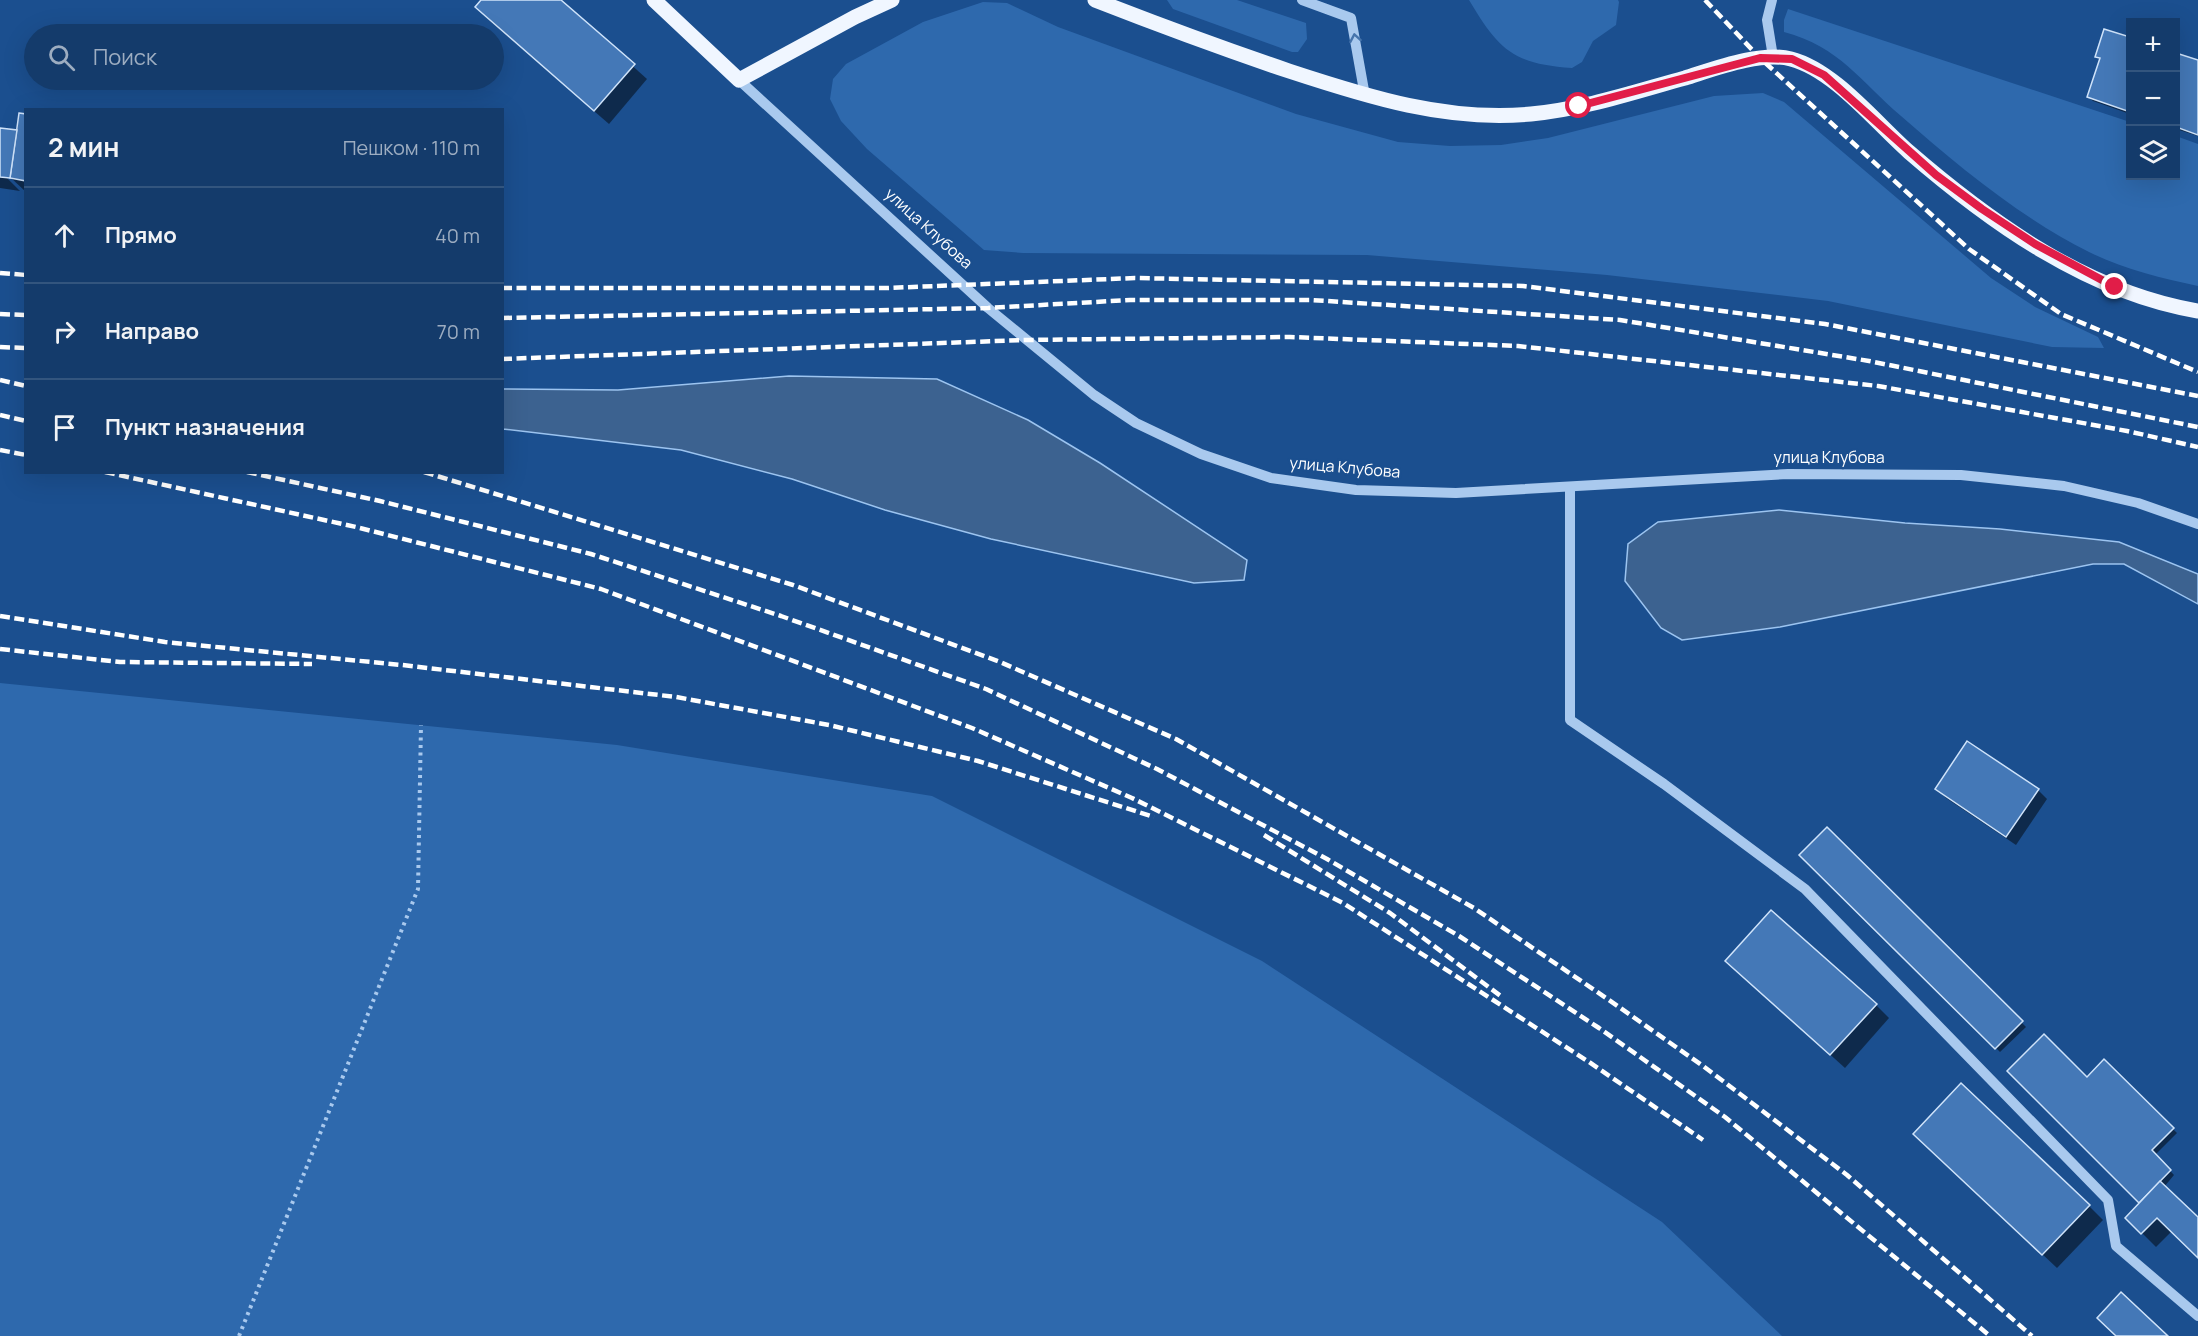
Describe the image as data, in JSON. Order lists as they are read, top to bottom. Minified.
{"streets":{"main road":["улица Клубова"]},"page":{"map_buttons":["+","−"],"search":"Поиск","heading":["2 мин","Пешком · 110 m"],"list":[["Прямо","40 m"],["Направо","70 m"],"Пункт назначения"]}}
